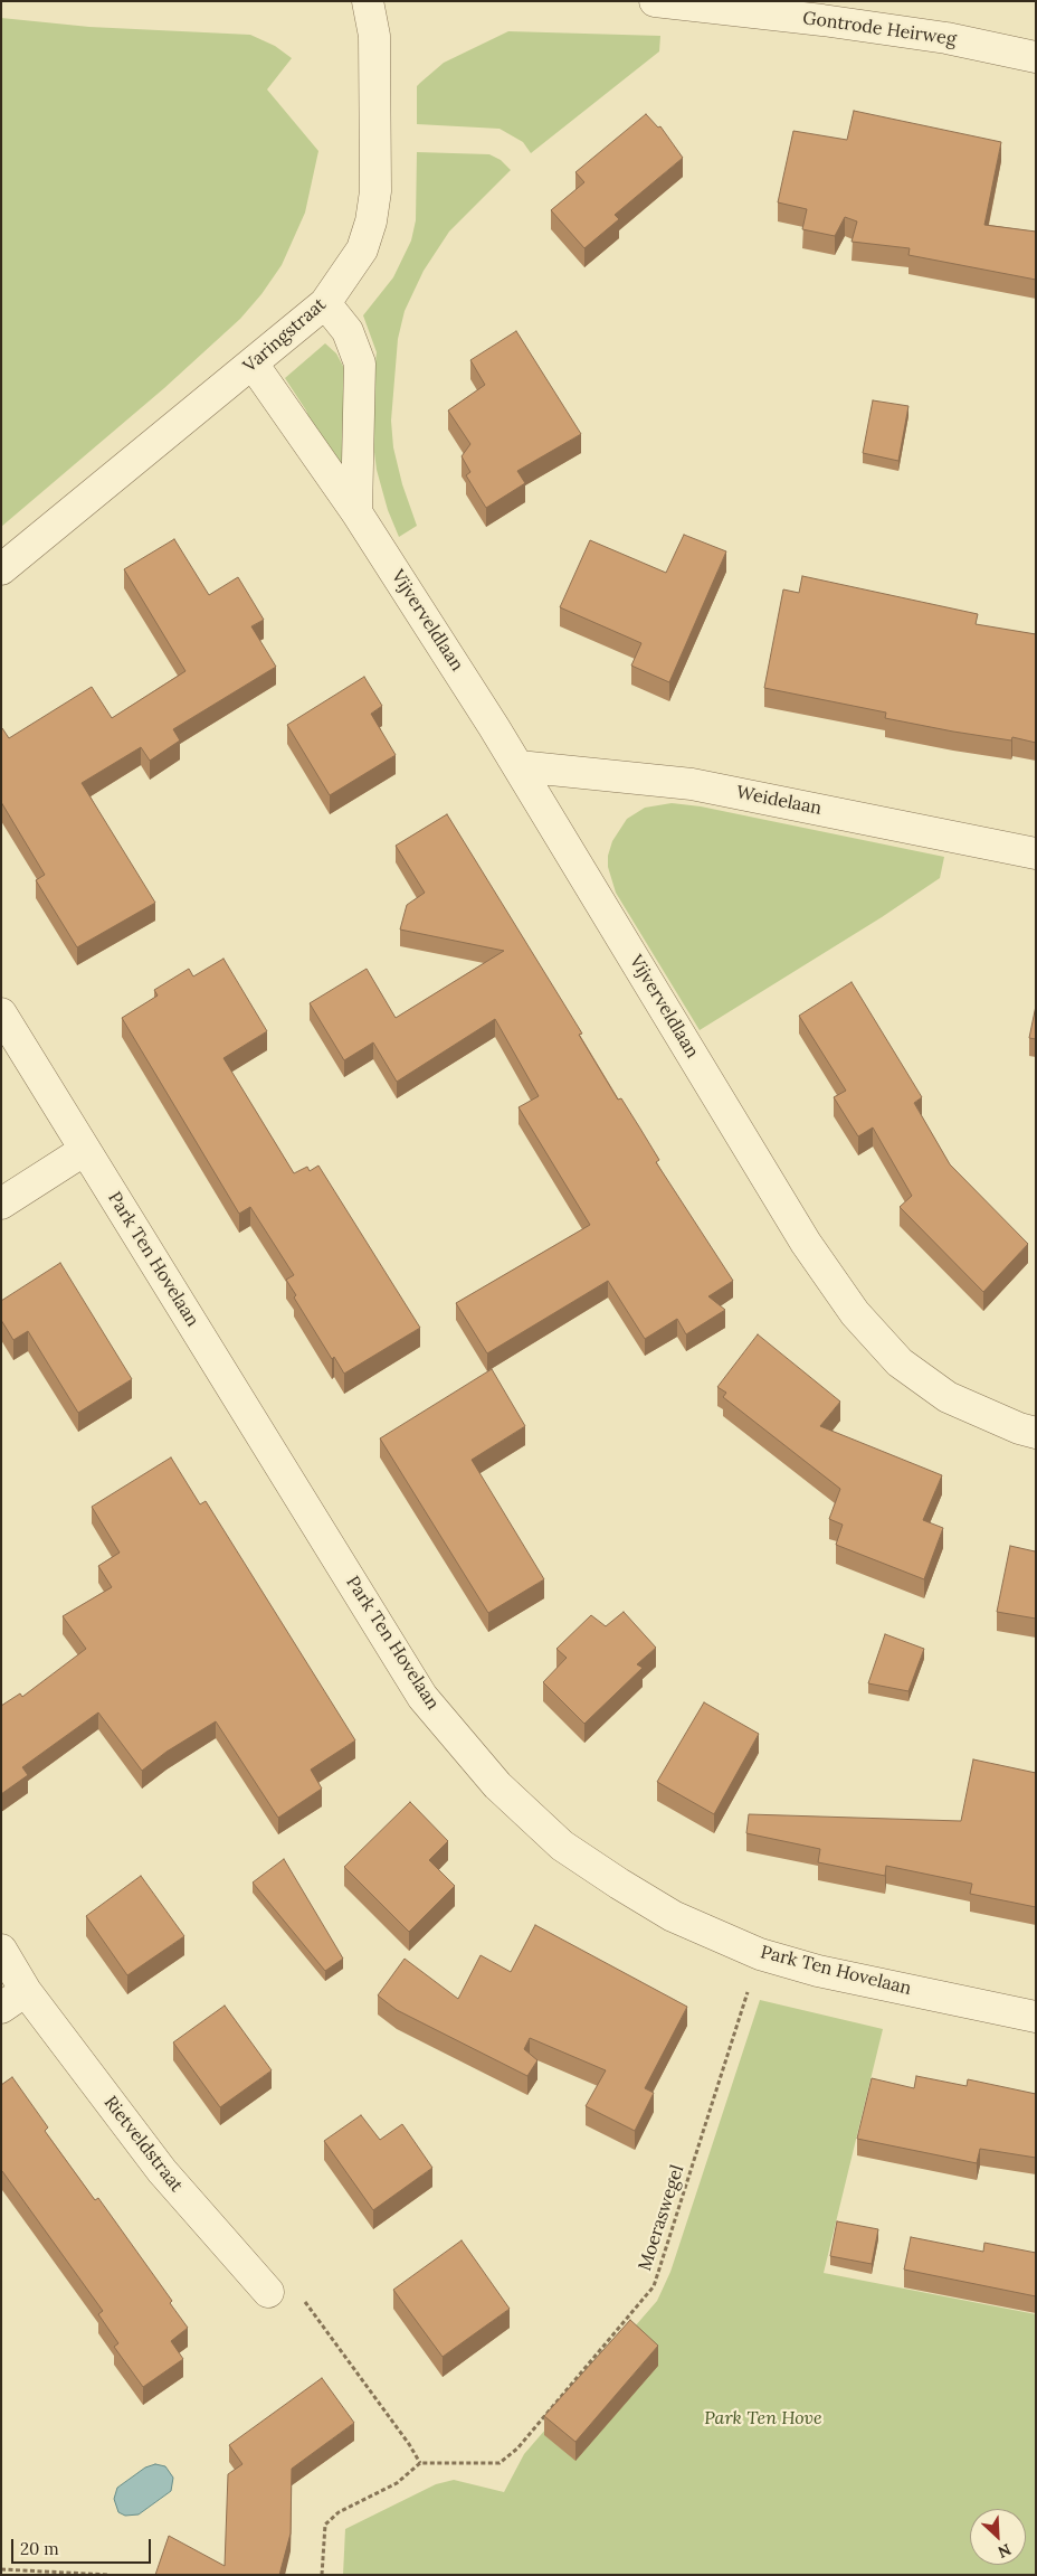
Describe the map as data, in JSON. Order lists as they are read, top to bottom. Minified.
{"streets":{"street":["Gontrode Heirweg","Varingstraat","Vijverveldlaan","Weidelaan","Park Ten Hovelaan","Rietveldstraat"],"path":["Moeraswegel"]},"crossings":[["Varingstraat","Vijverveldlaan"],["Vijverveldlaan","Weidelaan"],["Park Ten Hovelaan","Moeraswegel"]],"parks":["Park Ten Hove"],"scale_bar":"20 m","north":"bottom right"}
